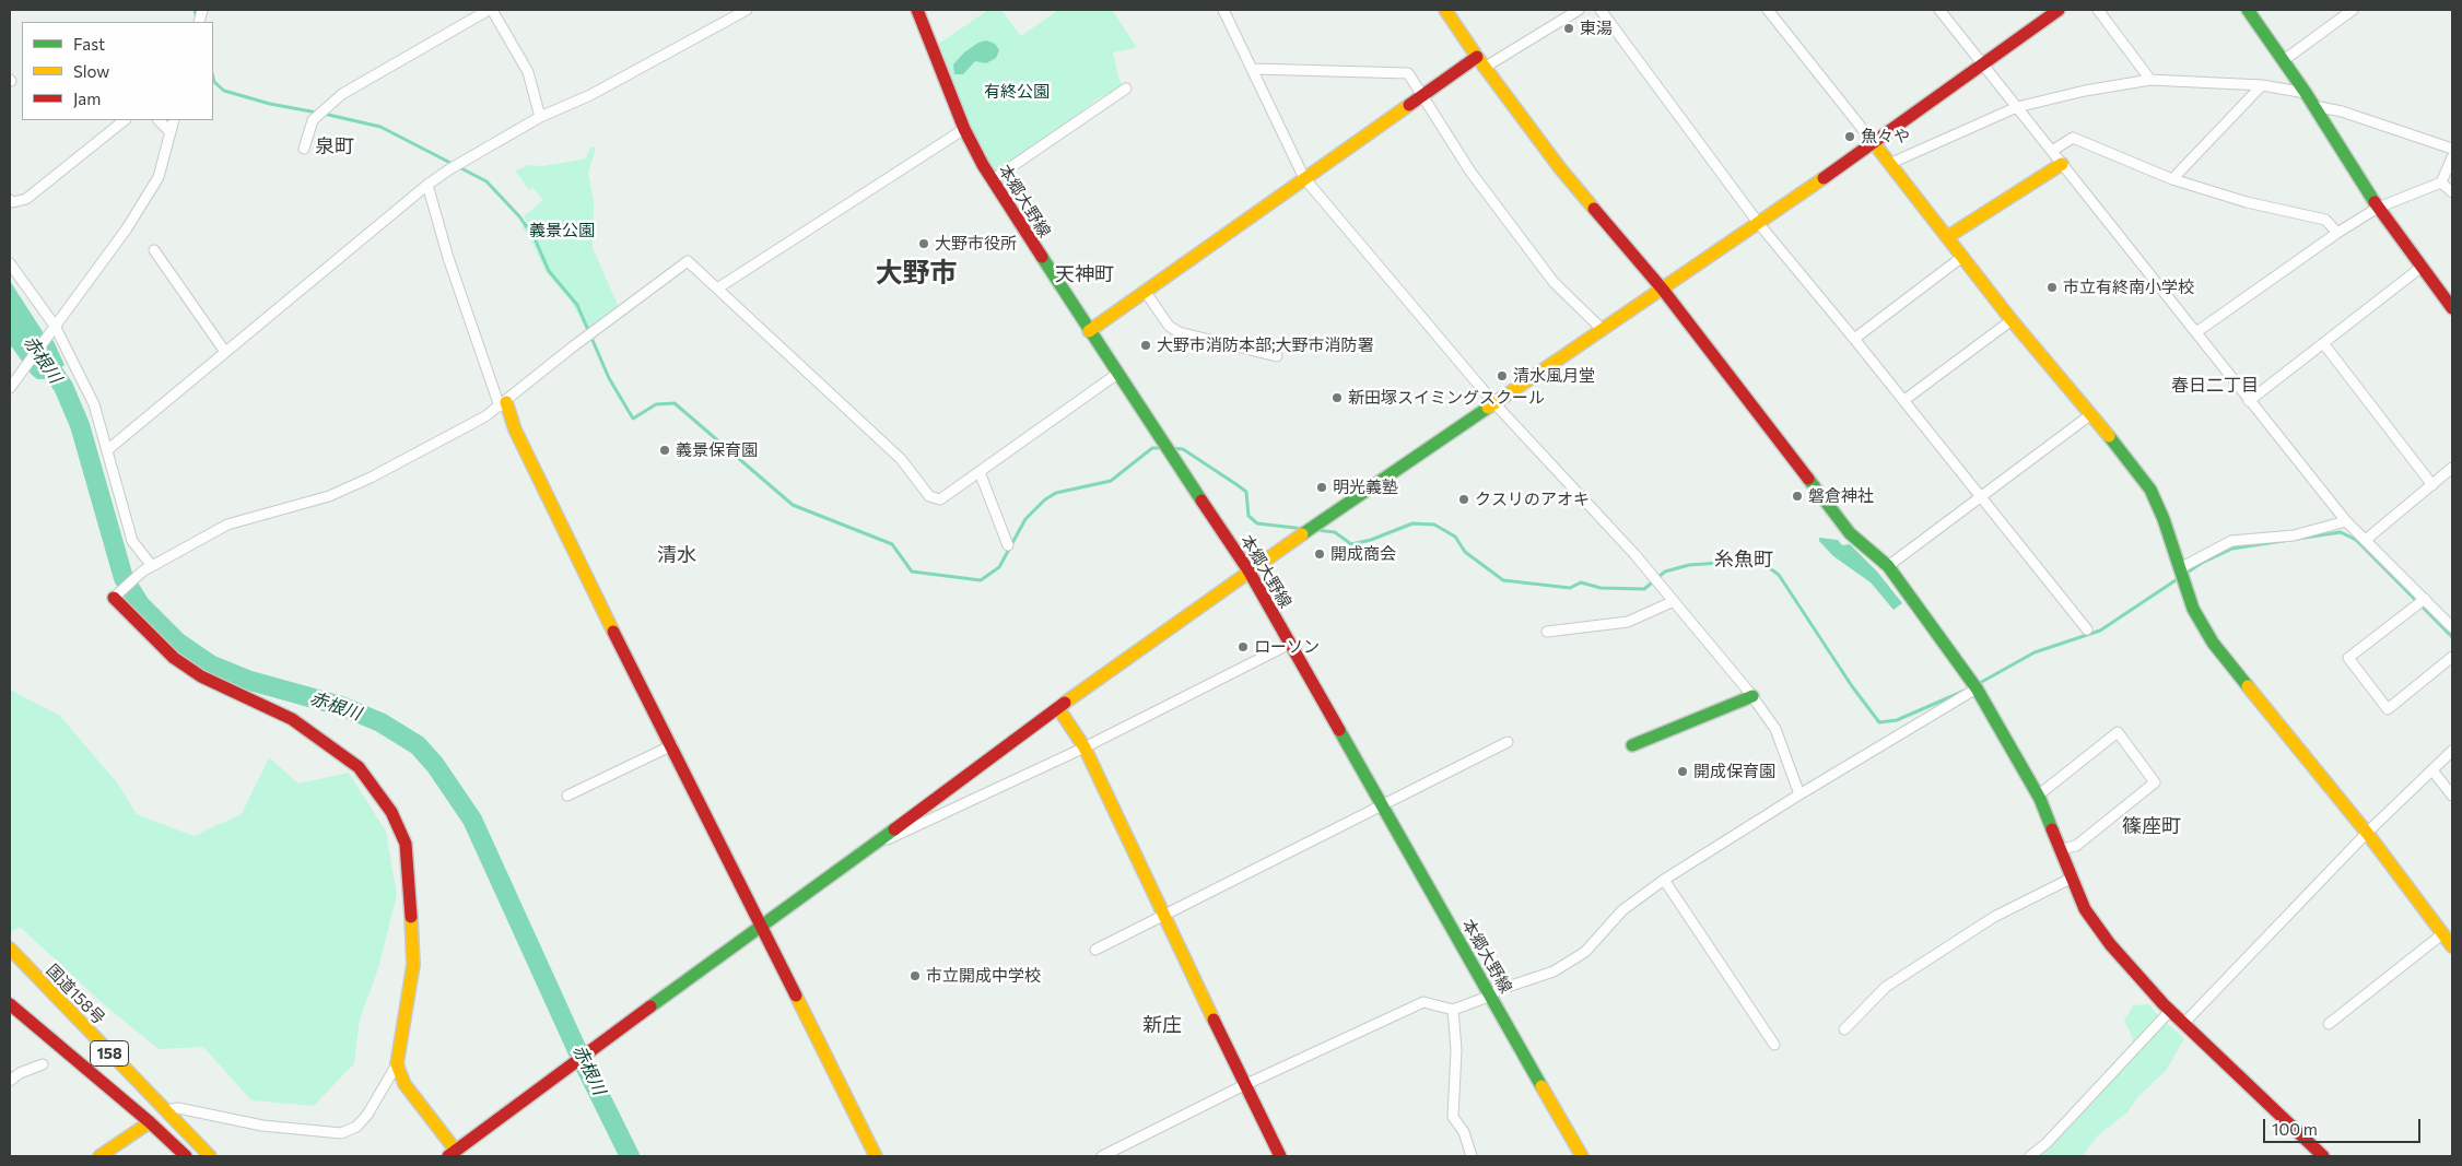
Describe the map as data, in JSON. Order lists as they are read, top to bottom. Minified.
{"streets":{"main road":["本郷大野線","国道158号","158"]},"districts":["泉町","大野市","天神町","春日二丁目","清水","糸魚町","篠座町","新庄"],"water":["赤根川"],"parks":["有終公園","義景公園"],"places":["東湯","魚々や","大野市役所","市立有終南小学校","大野市消防本部;大野市消防署","清水風月堂","新田塚スイミングスクール","義景保育園","明光義塾","磐倉神社","クスリのアオキ","開成商会","ローソン","開成保育園","市立開成中学校"],"legend":["Fast","Slow","Jam"],"scale_bar":"100 m"}
